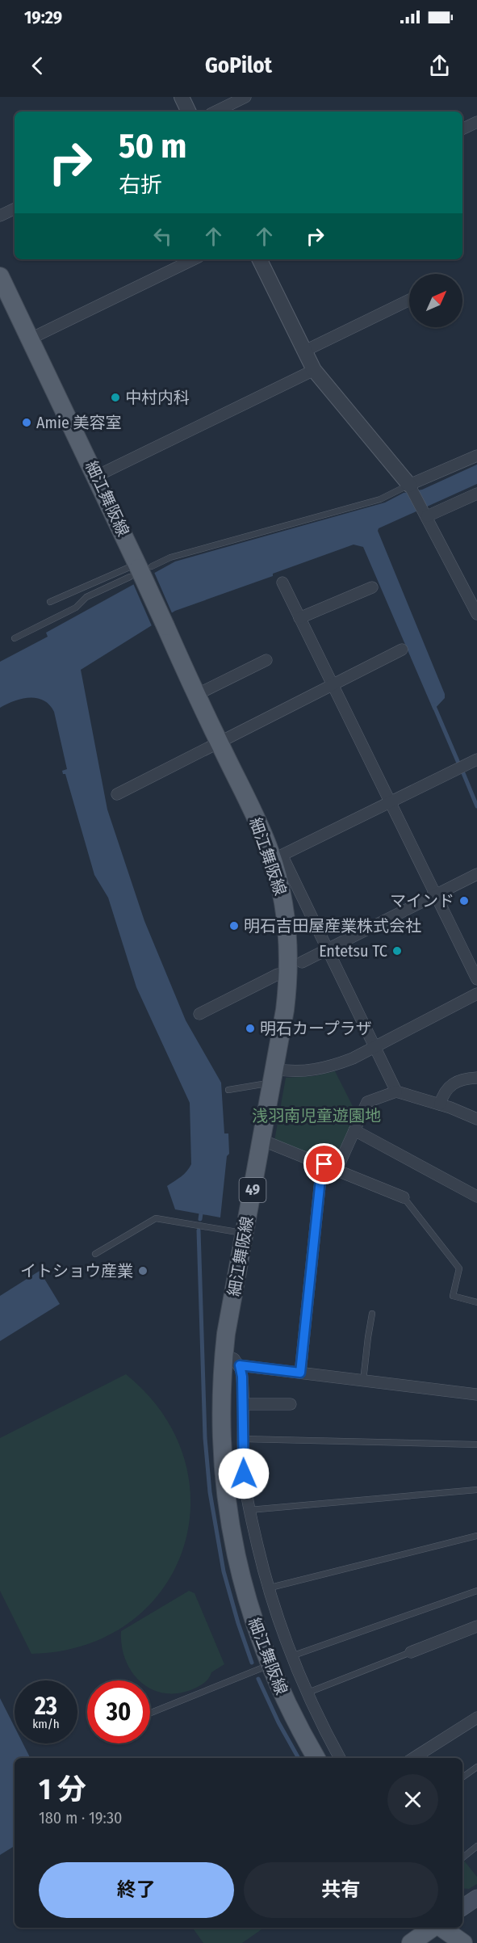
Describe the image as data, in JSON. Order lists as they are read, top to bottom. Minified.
{"streets":{"main road":["細江舞阪線","49"]},"parks":["浅羽南児童遊園地"],"places":["中村内科","Amie 美容室","マインド","明石吉田屋産業株式会社","Entetsu TC","明石カープラザ","イトショウ産業"],"north":"top right","page":{"status":"19:29","header":"GoPilot","turn":["50 m","右折"],"speed":"23 km/h","limit":"30","heading":["1 分","180 m · 19:30"],"buttons":["終了","共有"]}}
